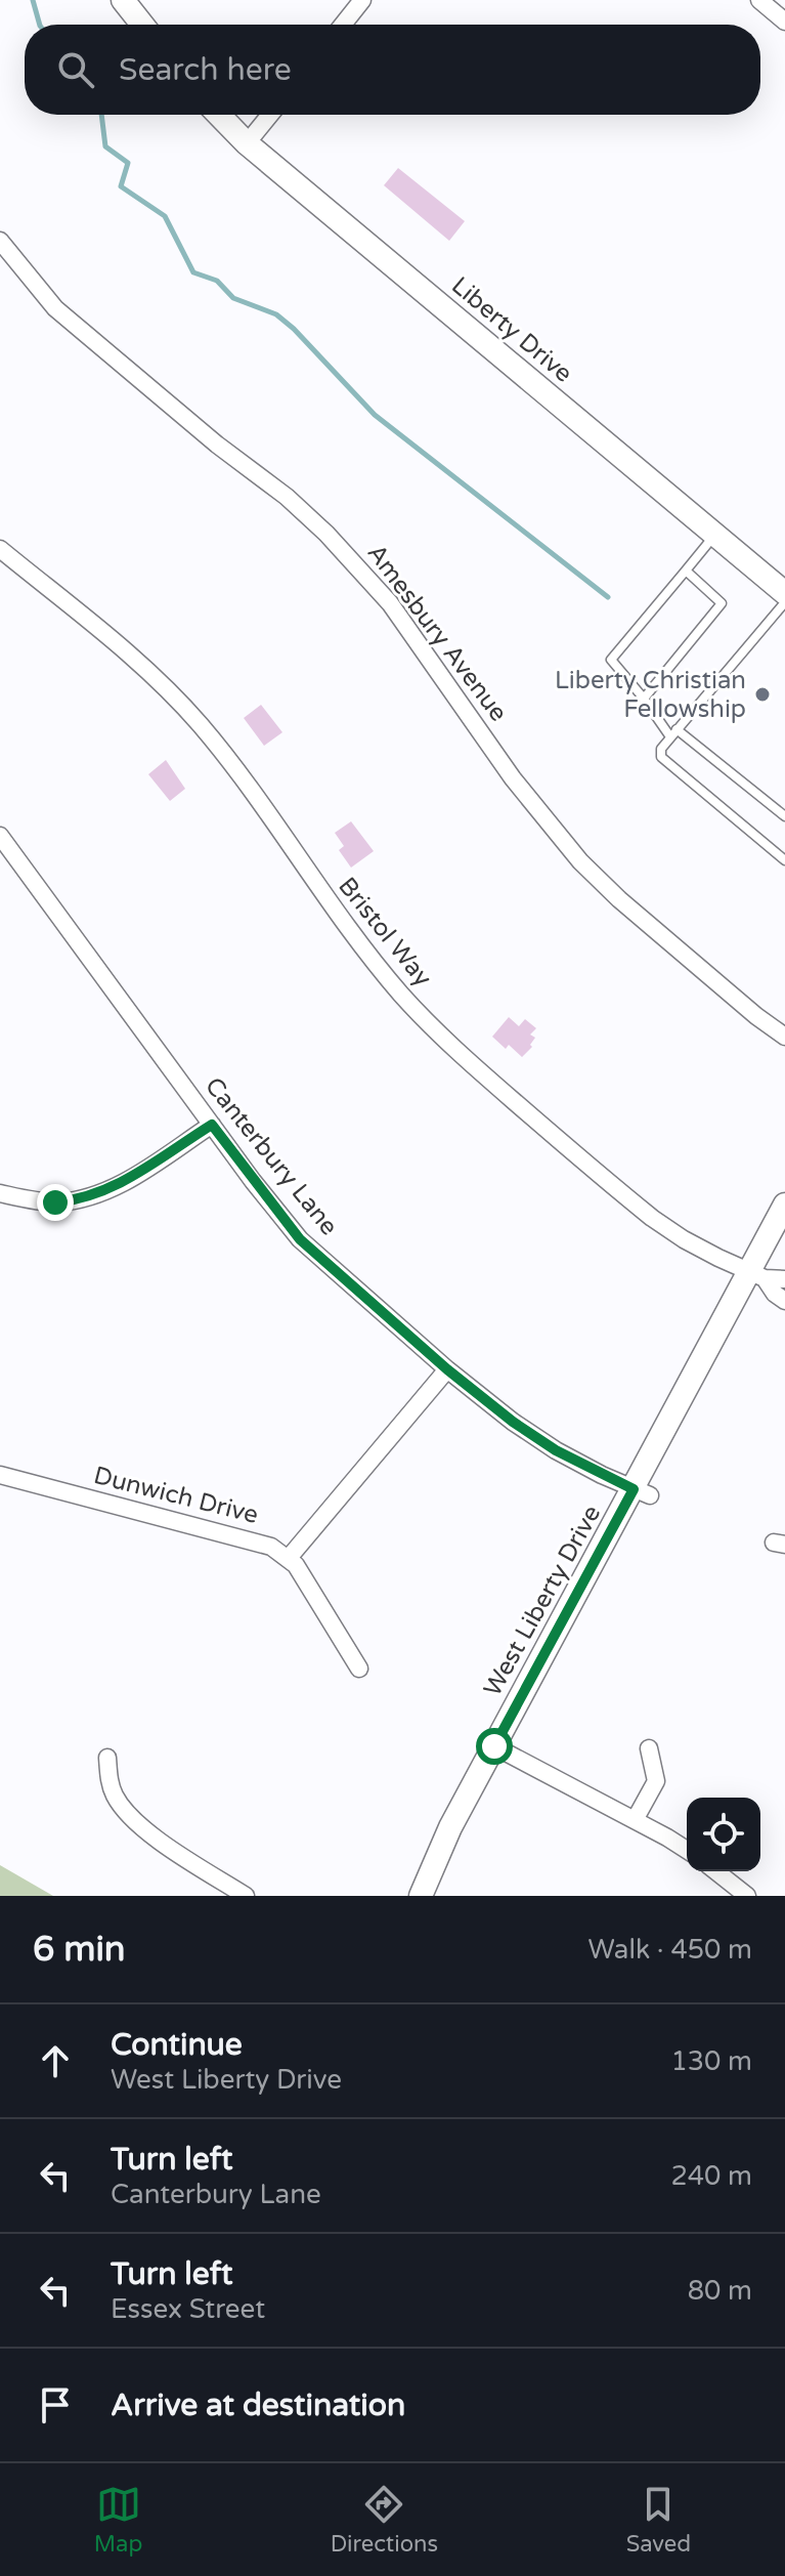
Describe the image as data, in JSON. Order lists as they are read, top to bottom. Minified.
{"streets":{"main road":["Liberty Drive","West Liberty Drive"],"street":["Amesbury Avenue","Bristol Way","Canterbury Lane","Dunwich Drive"]},"crossings":[["Bristol Way","West Liberty Drive"],["Canterbury Lane","West Liberty Drive"]],"places":["Liberty Christian Fellowship"],"page":{"search":"Search here","heading":["6 min","Walk · 450 m"],"list":[["Continue","West Liberty Drive","130 m"],["Turn left","Canterbury Lane","240 m"],["Turn left","Essex Street","80 m"],"Arrive at destination"],"nav":["Map","Directions","Saved"]}}
